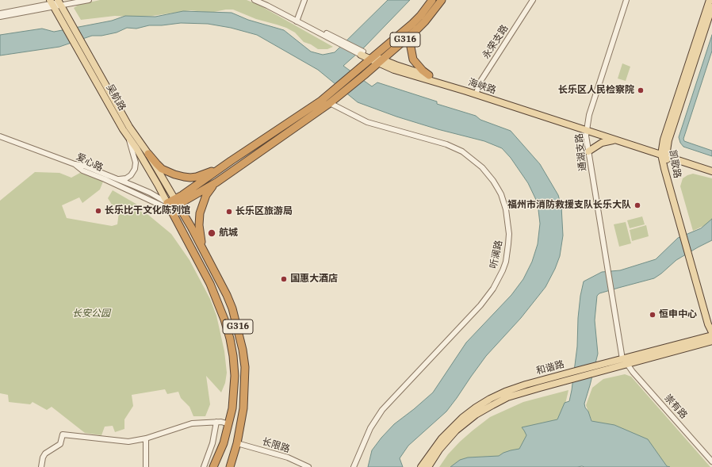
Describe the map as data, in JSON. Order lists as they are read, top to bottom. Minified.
{"streets":{"highway":["G316"],"main road":["海峡路","吴航路","凯歌路","和谐路"],"street":["永荣支路","通湖支路","爱心路","听澜路","崇有路","长限路"]},"crossings":[["G316","海峡路"],["G316","吴航路"],["G316","爱心路"],["G316","听澜路"],["G316","长限路"],["永荣支路","海峡路"],["海峡路","通湖支路"],["海峡路","凯歌路"],["吴航路","爱心路"],["通湖支路","和谐路"],["和谐路","崇有路"]],"parks":["长安公园"],"places":["长乐区人民检察院","福州市消防救援支队长乐大队","长乐比干文化陈列馆","长乐区旅游局","航城","国惠大酒店","恒申中心"]}
